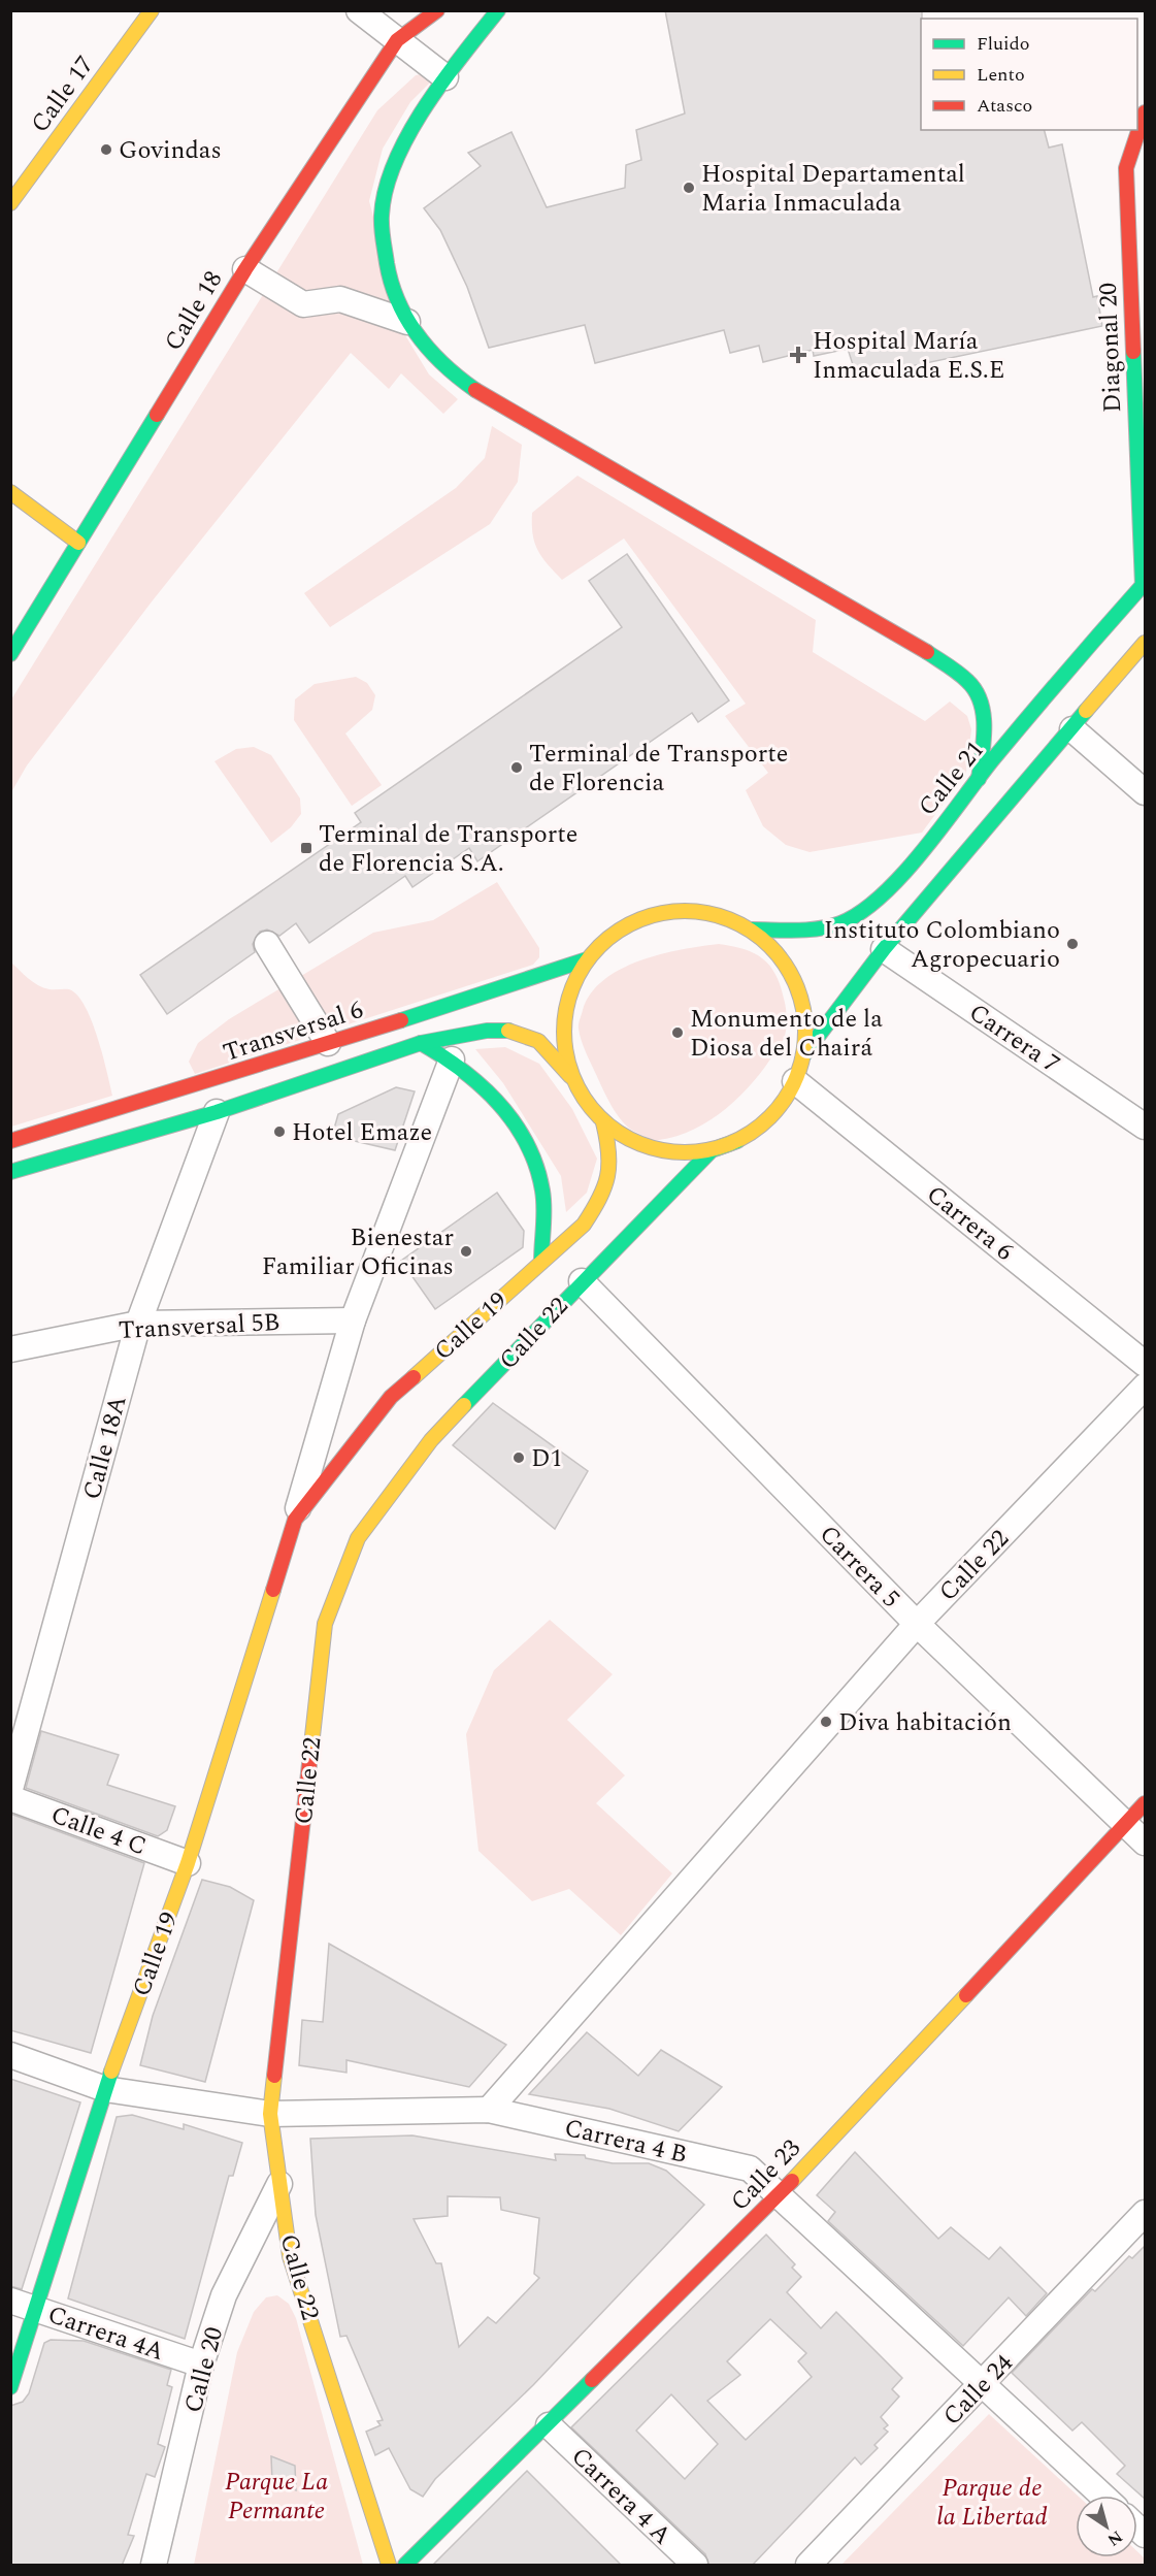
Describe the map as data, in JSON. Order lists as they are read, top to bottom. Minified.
{"streets":{"main road":["Calle 17","Calle 18","Diagonal 20","Calle 21","Transversal 6","Calle 19","Calle 22","Calle 23"],"street":["Carrera 7","Carrera 6","Transversal 5B","Calle 18A","Carrera 5","Calle 4 C","Carrera 4 B","Carrera 4A","Calle 20","Calle 24","Carrera 4 A"]},"crossings":[["Diagonal 20","Calle 21"],["Calle 21","Transversal 6"],["Calle 21","Carrera 7"],["Calle 21","Carrera 6"],["Calle 21","Calle 19"],["Calle 21","Calle 22"],["Transversal 6","Calle 18A"],["Transversal 5B","Calle 19"],["Transversal 5B","Calle 18A"],["Calle 19","Calle 4 C"],["Calle 19","Carrera 4 B"],["Calle 19","Carrera 4A"],["Calle 22","Carrera 5"],["Calle 22","Carrera 4 B"],["Calle 22","Calle 20"],["Carrera 5","Calle 23"],["Carrera 4 B","Calle 23"],["Carrera 4 B","Calle 24"],["Calle 23","Carrera 4 A"],["Carrera 4A","Calle 20"]],"parks":["Parque La Permante","Parque de la Libertad"],"places":{"other":["Govindas","Hospital Departamental Maria Inmaculada","Terminal de Transporte de Florencia","Instituto Colombiano Agropecuario","Monumento de la Diosa del Chairá","Hotel Emaze","Bienestar Familiar Oficinas","D1","Diva habitación"],"health":["Hospital María Inmaculada E.S.E"],"transit":["Terminal de Transporte de Florencia S.A."]},"legend":["Fluido","Lento","Atasco"],"north":"bottom right"}
